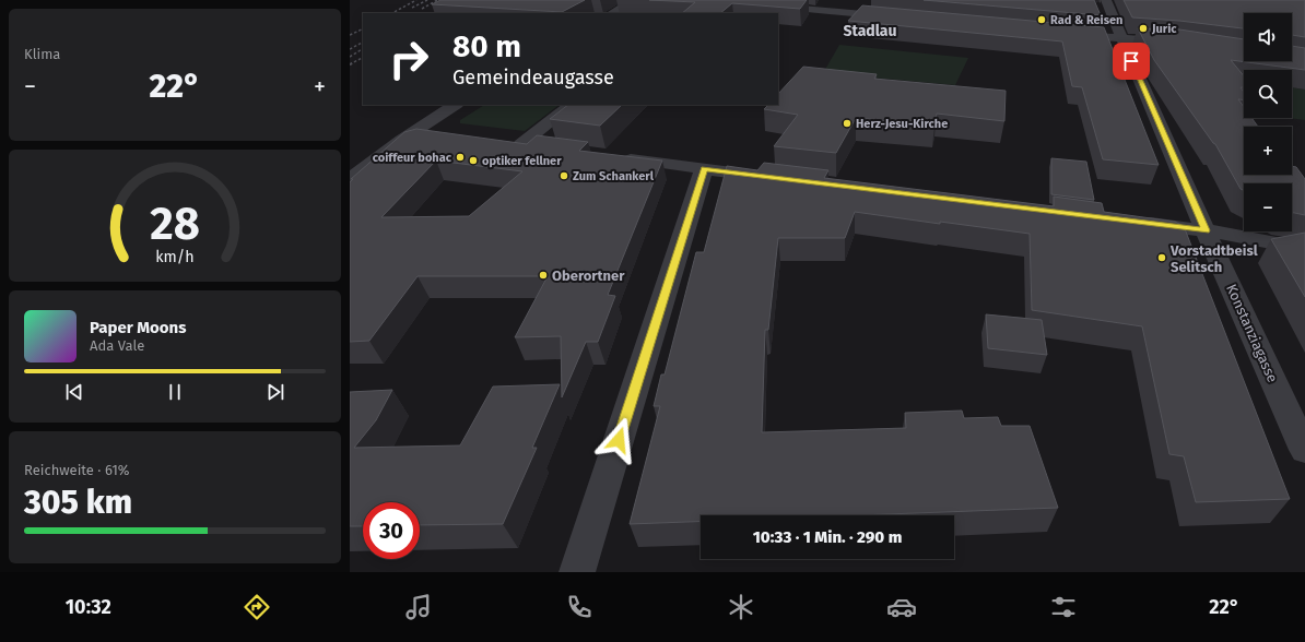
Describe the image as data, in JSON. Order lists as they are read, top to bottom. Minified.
{"streets":{"street":["Konstanziagasse"]},"districts":["Stadlau"],"places":["Rad & Reisen","Juric","Herz-Jesu-Kirche","coiffeur bohac","optiker fellner","Zum Schankerl","Vorstadtbeisl Selitsch","Oberortner"],"page":{"tile":["Klima",["Reichweite · 61%","305 km"]],"map_buttons":["+","−"],"turn":["80 m","Gemeindeaugasse"],"heat":["−","22°","+"],"song":["Paper Moons","Ada Vale"],"limit":"30","trip":"10:33 · 1 Min. · 290 m","tabs":["10:32","22°"],"gauge":["28","km/h"]}}
